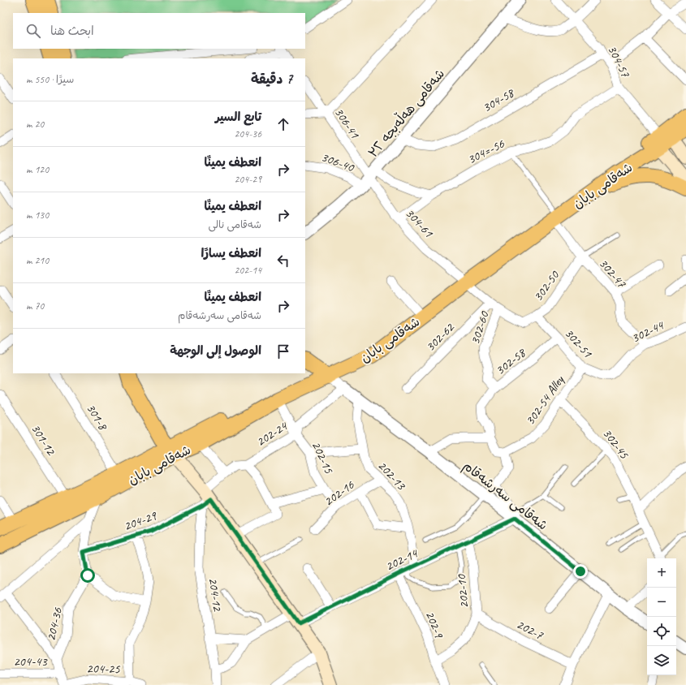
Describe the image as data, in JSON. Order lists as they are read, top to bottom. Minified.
{"streets":{"main road":["شەقامی بابان"],"street":["304-57","304-58","شەقامی هەڵەبجە ٣٢","306-41","304=-56","306-40","304-61","302-47","302-50","302-60","302-44","302-62","302-51","302-58","302-54 Alley","301-8","202-24","301-12","302-45","202-15","202-13","202-16","شەقامی سەرشەقام","204-29","202-14","202-10","204-12","204-36","202-9","202-7","204-43","204-25"]},"crossings":[["304-57","304-58"],["304-57","304=-56"],["304-57","شەقامی بابان"],["304-58","شەقامی هەڵەبجە ٣٢"],["شەقامی هەڵەبجە ٣٢","306-41"],["شەقامی هەڵەبجە ٣٢","306-40"],["شەقامی هەڵەبجە ٣٢","304-61"],["306-41","304-61"],["304=-56","304-61"],["شەقامی بابان","304-61"],["شەقامی بابان","302-47"],["شەقامی بابان","202-15"],["304-61","302-50"],["304-61","302-60"],["304-61","302-62"],["302-47","302-50"],["302-47","302-44"],["302-50","302-51"],["302-60","302-58"],["302-44","302-51"],["302-51","302-58"],["302-51","302-54 Alley"],["302-54 Alley","302-45"],["202-24","202-15"],["202-24","شەقامی سەرشەقام"],["202-24","204-29"],["202-24","204-12"],["202-15","202-16"],["202-13","202-16"],["202-13","شەقامی سەرشەقام"],["202-13","202-14"],["شەقامی سەرشەقام","202-14"],["204-29","204-12"],["202-14","202-10"],["202-14","202-9"],["202-10","202-9"],["202-10","202-7"]],"page":{"search":"ابحث هنا","heading":["7 دقيقة","سيرًا · 550 m"],"list":[["تابع السير","204-36","20 m"],["انعطف يمينًا","204-29","120 m"],["انعطف يمينًا","شەقامی نالی","130 m"],["انعطف يسارًا","202-14","210 m"],["انعطف يمينًا","شەقامی سەرشەقام","70 m"],"الوصول إلى الوجهة"],"map_buttons":["+","−"]}}
